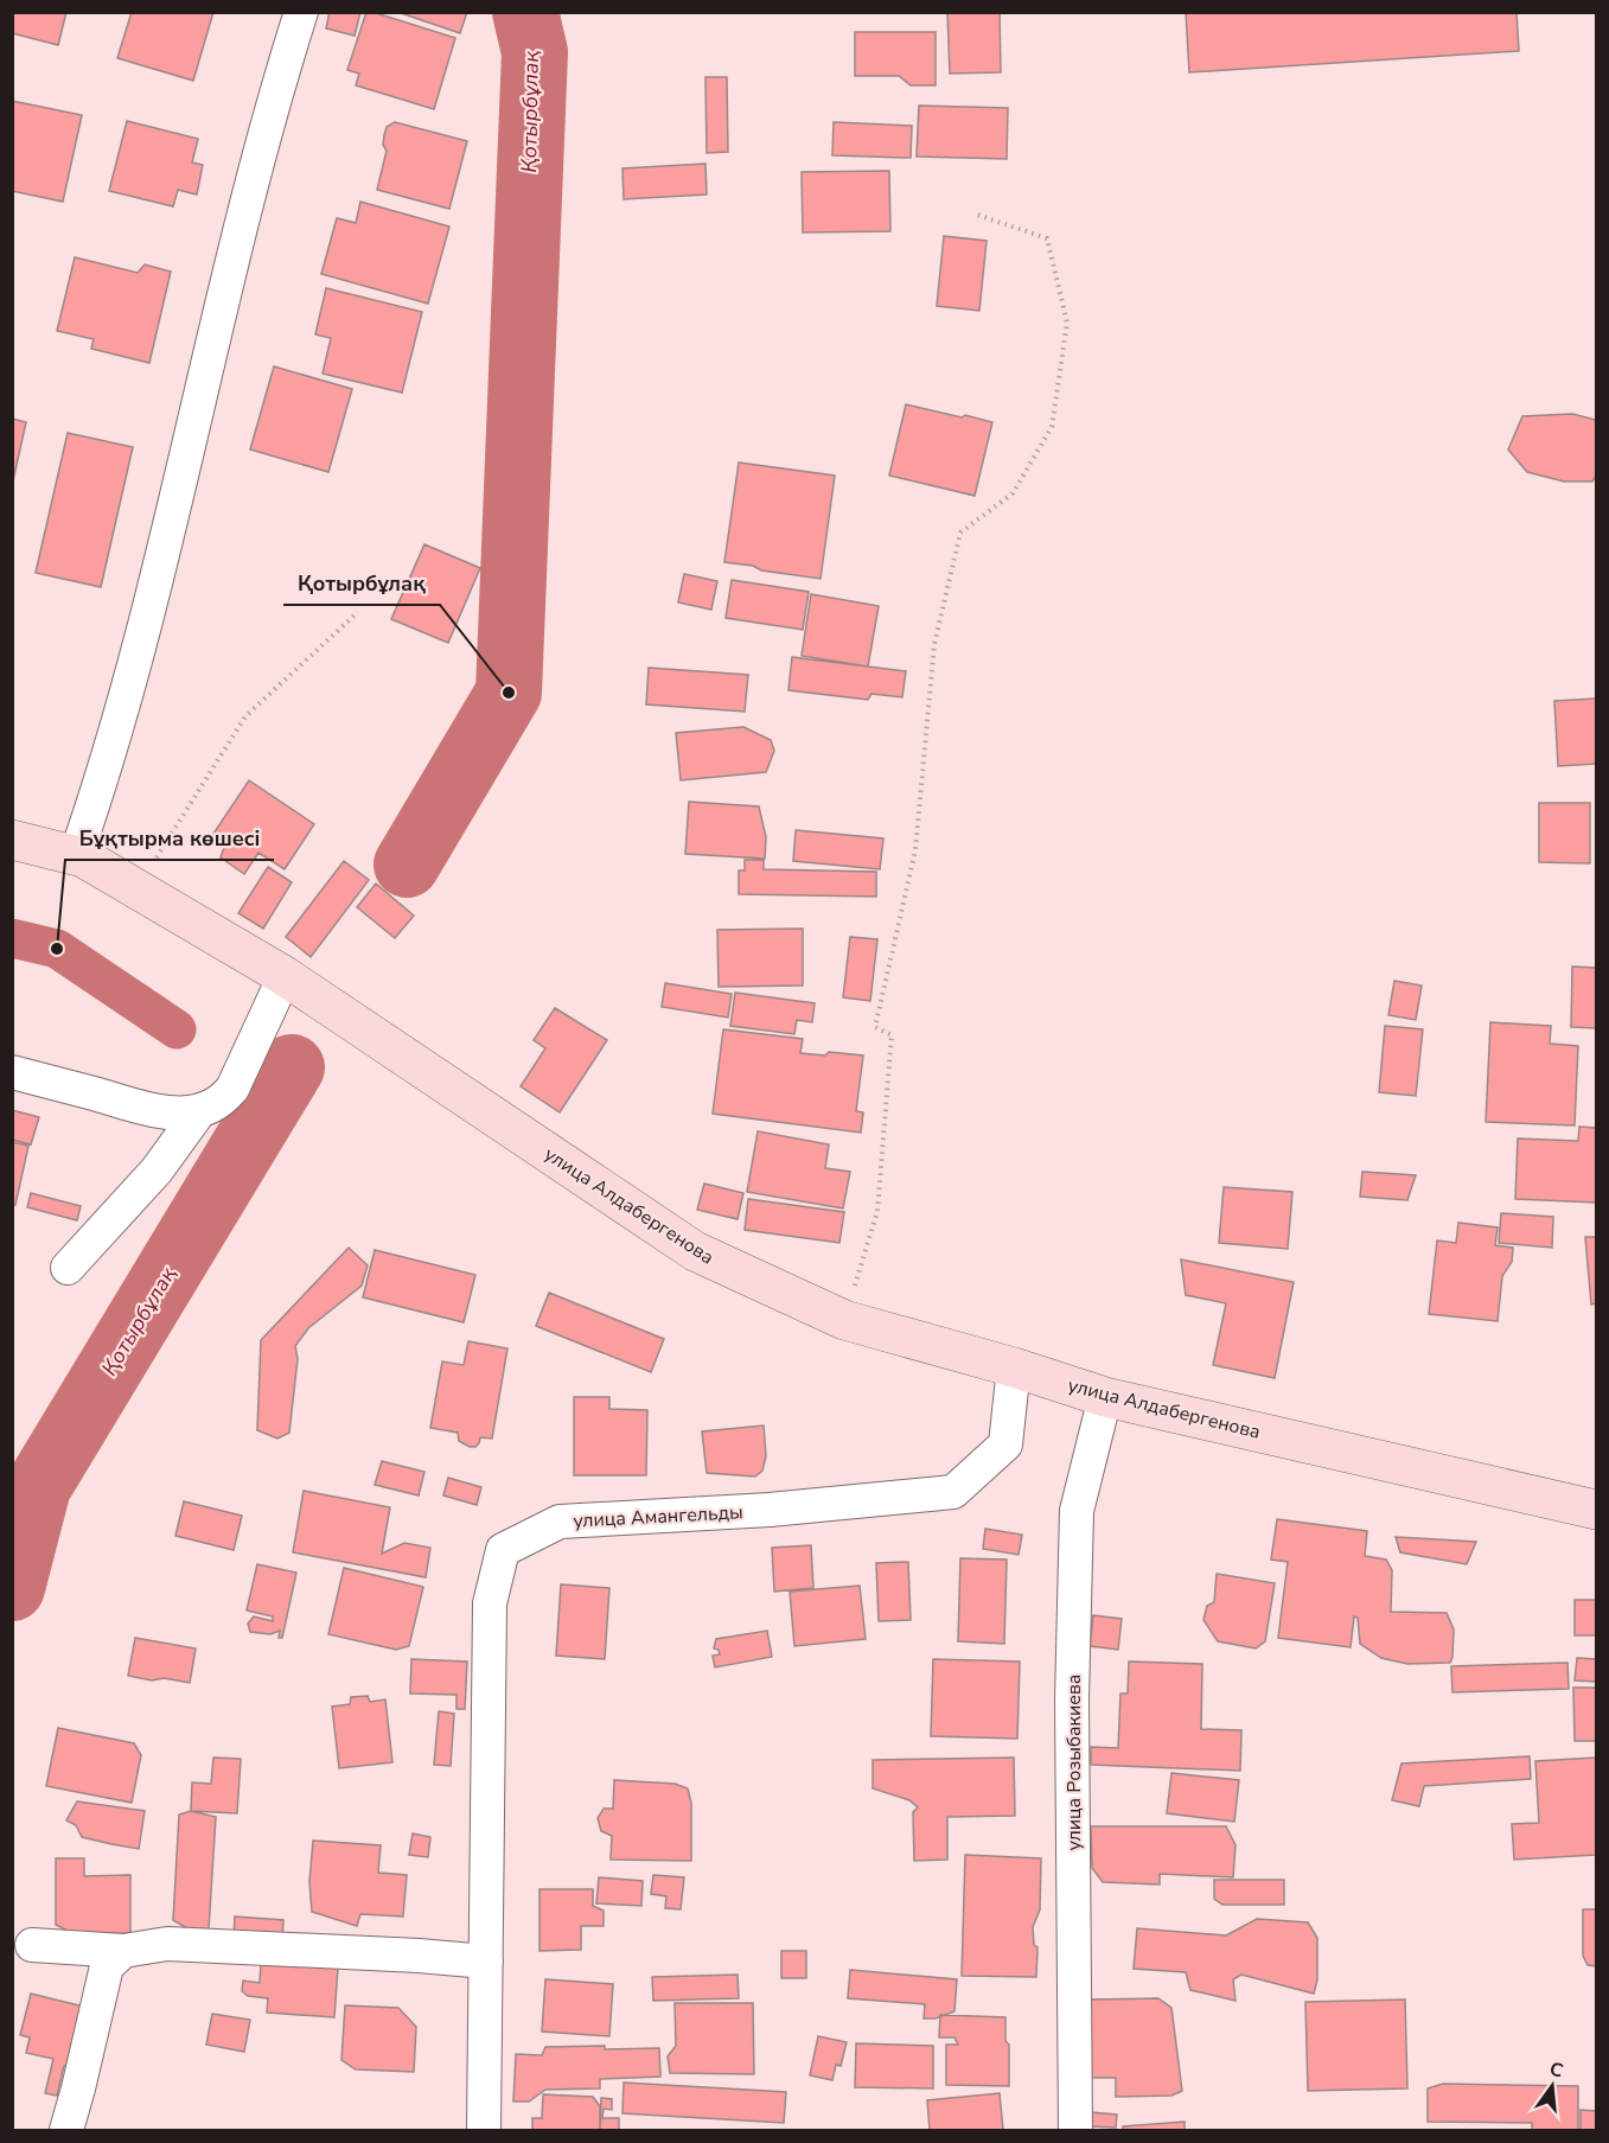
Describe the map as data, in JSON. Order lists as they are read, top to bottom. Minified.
{"streets":{"main road":["улица Алдабергенова"],"street":["улица Амангельды","улица Розыбакиева"]},"crossings":[["улица Алдабергенова","улица Амангельды"],["улица Алдабергенова","улица Розыбакиева"]],"water":["Қотырбұлақ"],"places":["Қотырбұлақ","Бұқтырма көшесі"],"north":"top"}
